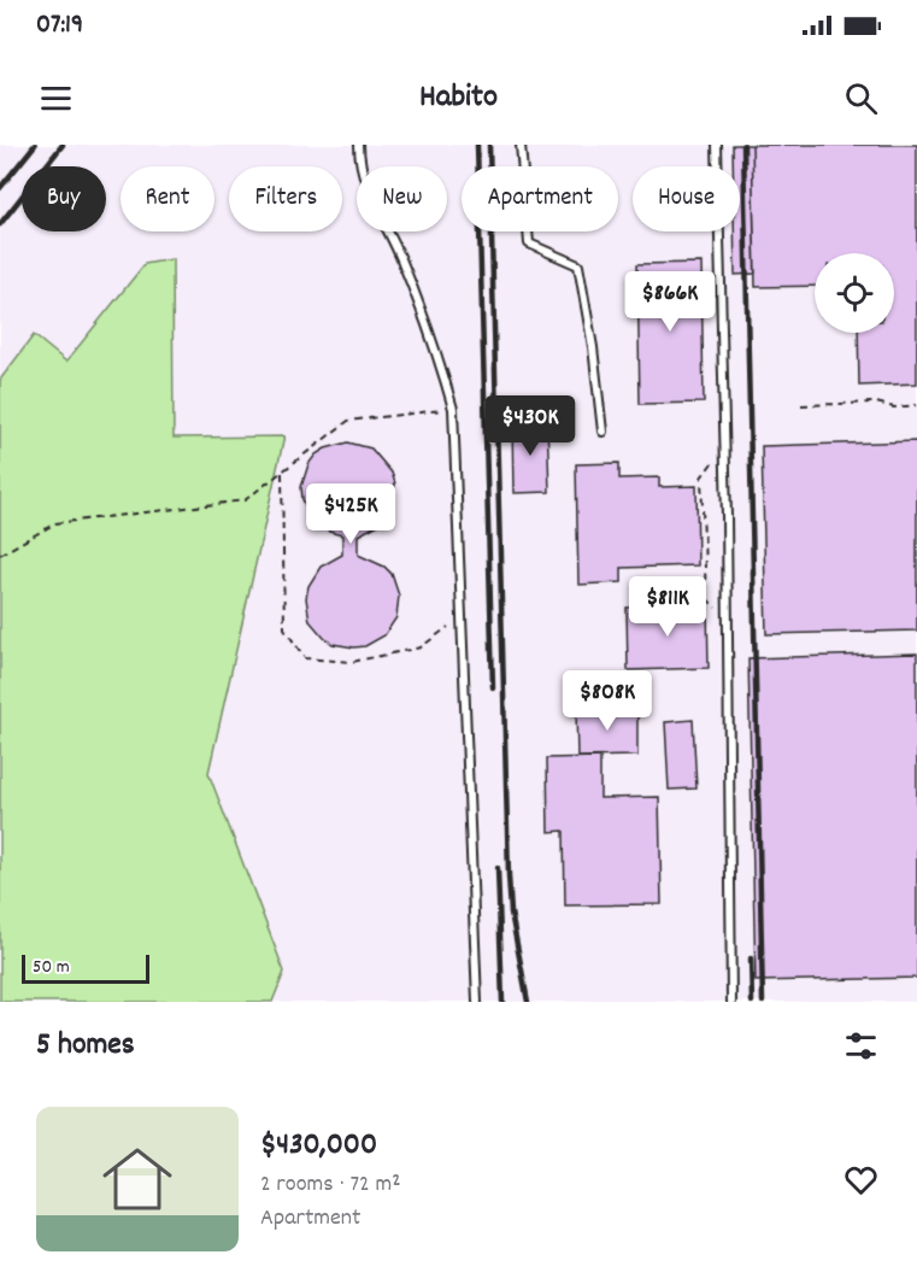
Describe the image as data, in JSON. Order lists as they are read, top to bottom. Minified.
{"scale_bar":"50 m","page":{"status":"07:19","header":"Habito","chip":["Buy","Rent","Filters","New","Apartment","House"],"price":["$866K","$430K","$425K","$811K","$808K"],"scale":"50 m","heading":"5 homes","list":[{"name":"$430,000","note":"2 rooms · 72 m² · Apartment"}]}}
